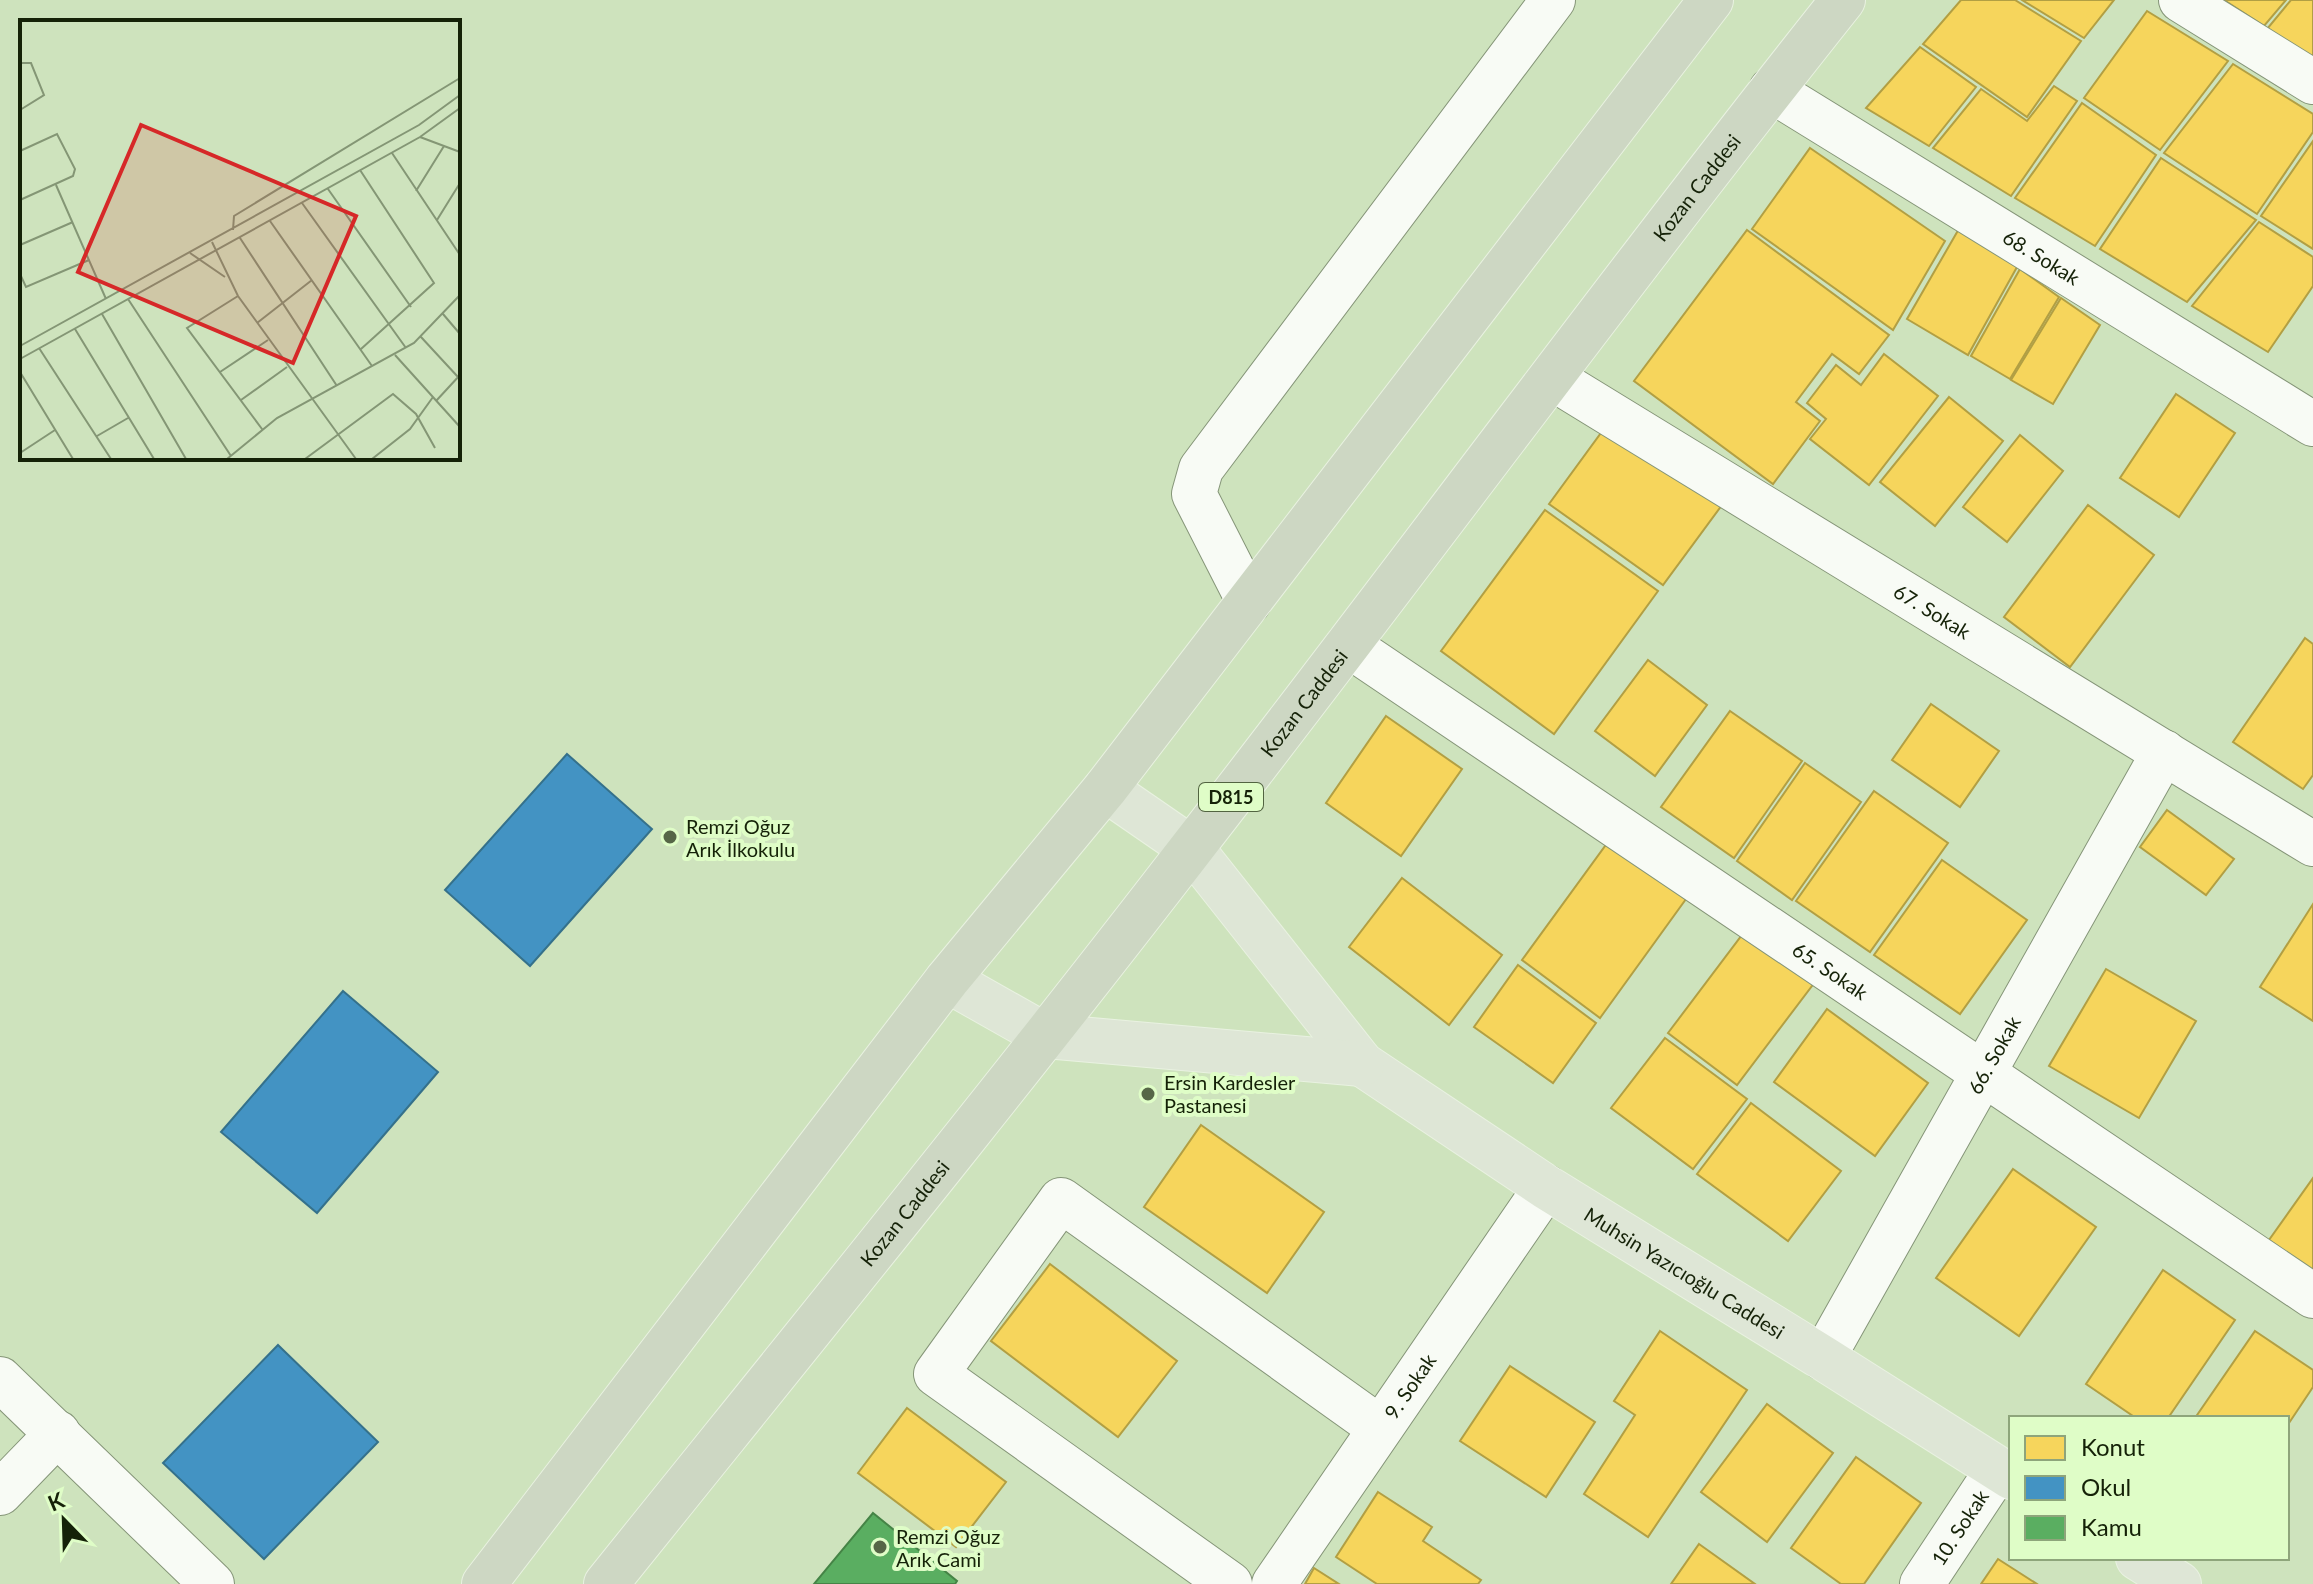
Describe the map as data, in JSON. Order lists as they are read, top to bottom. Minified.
{"streets":{"highway":["Kozan Caddesi","D815"],"main road":["Muhsin Yazıcıoğlu Caddesi"],"street":["68. Sokak","67. Sokak","65. Sokak","66. Sokak","9. Sokak","10. Sokak"]},"crossings":[["Kozan Caddesi","68. Sokak"],["Kozan Caddesi","67. Sokak"],["Kozan Caddesi","65. Sokak"],["67. Sokak","66. Sokak"],["65. Sokak","66. Sokak"],["66. Sokak","Muhsin Yazıcıoğlu Caddesi"],["Muhsin Yazıcıoğlu Caddesi","9. Sokak"],["Muhsin Yazıcıoğlu Caddesi","10. Sokak"]],"places":["Remzi Oğuz Arık İlkokulu","Ersin Kardesler Pastanesi","Remzi Oğuz Arık Cami"],"legend":["Konut","Okul","Kamu"],"north":"top left"}
